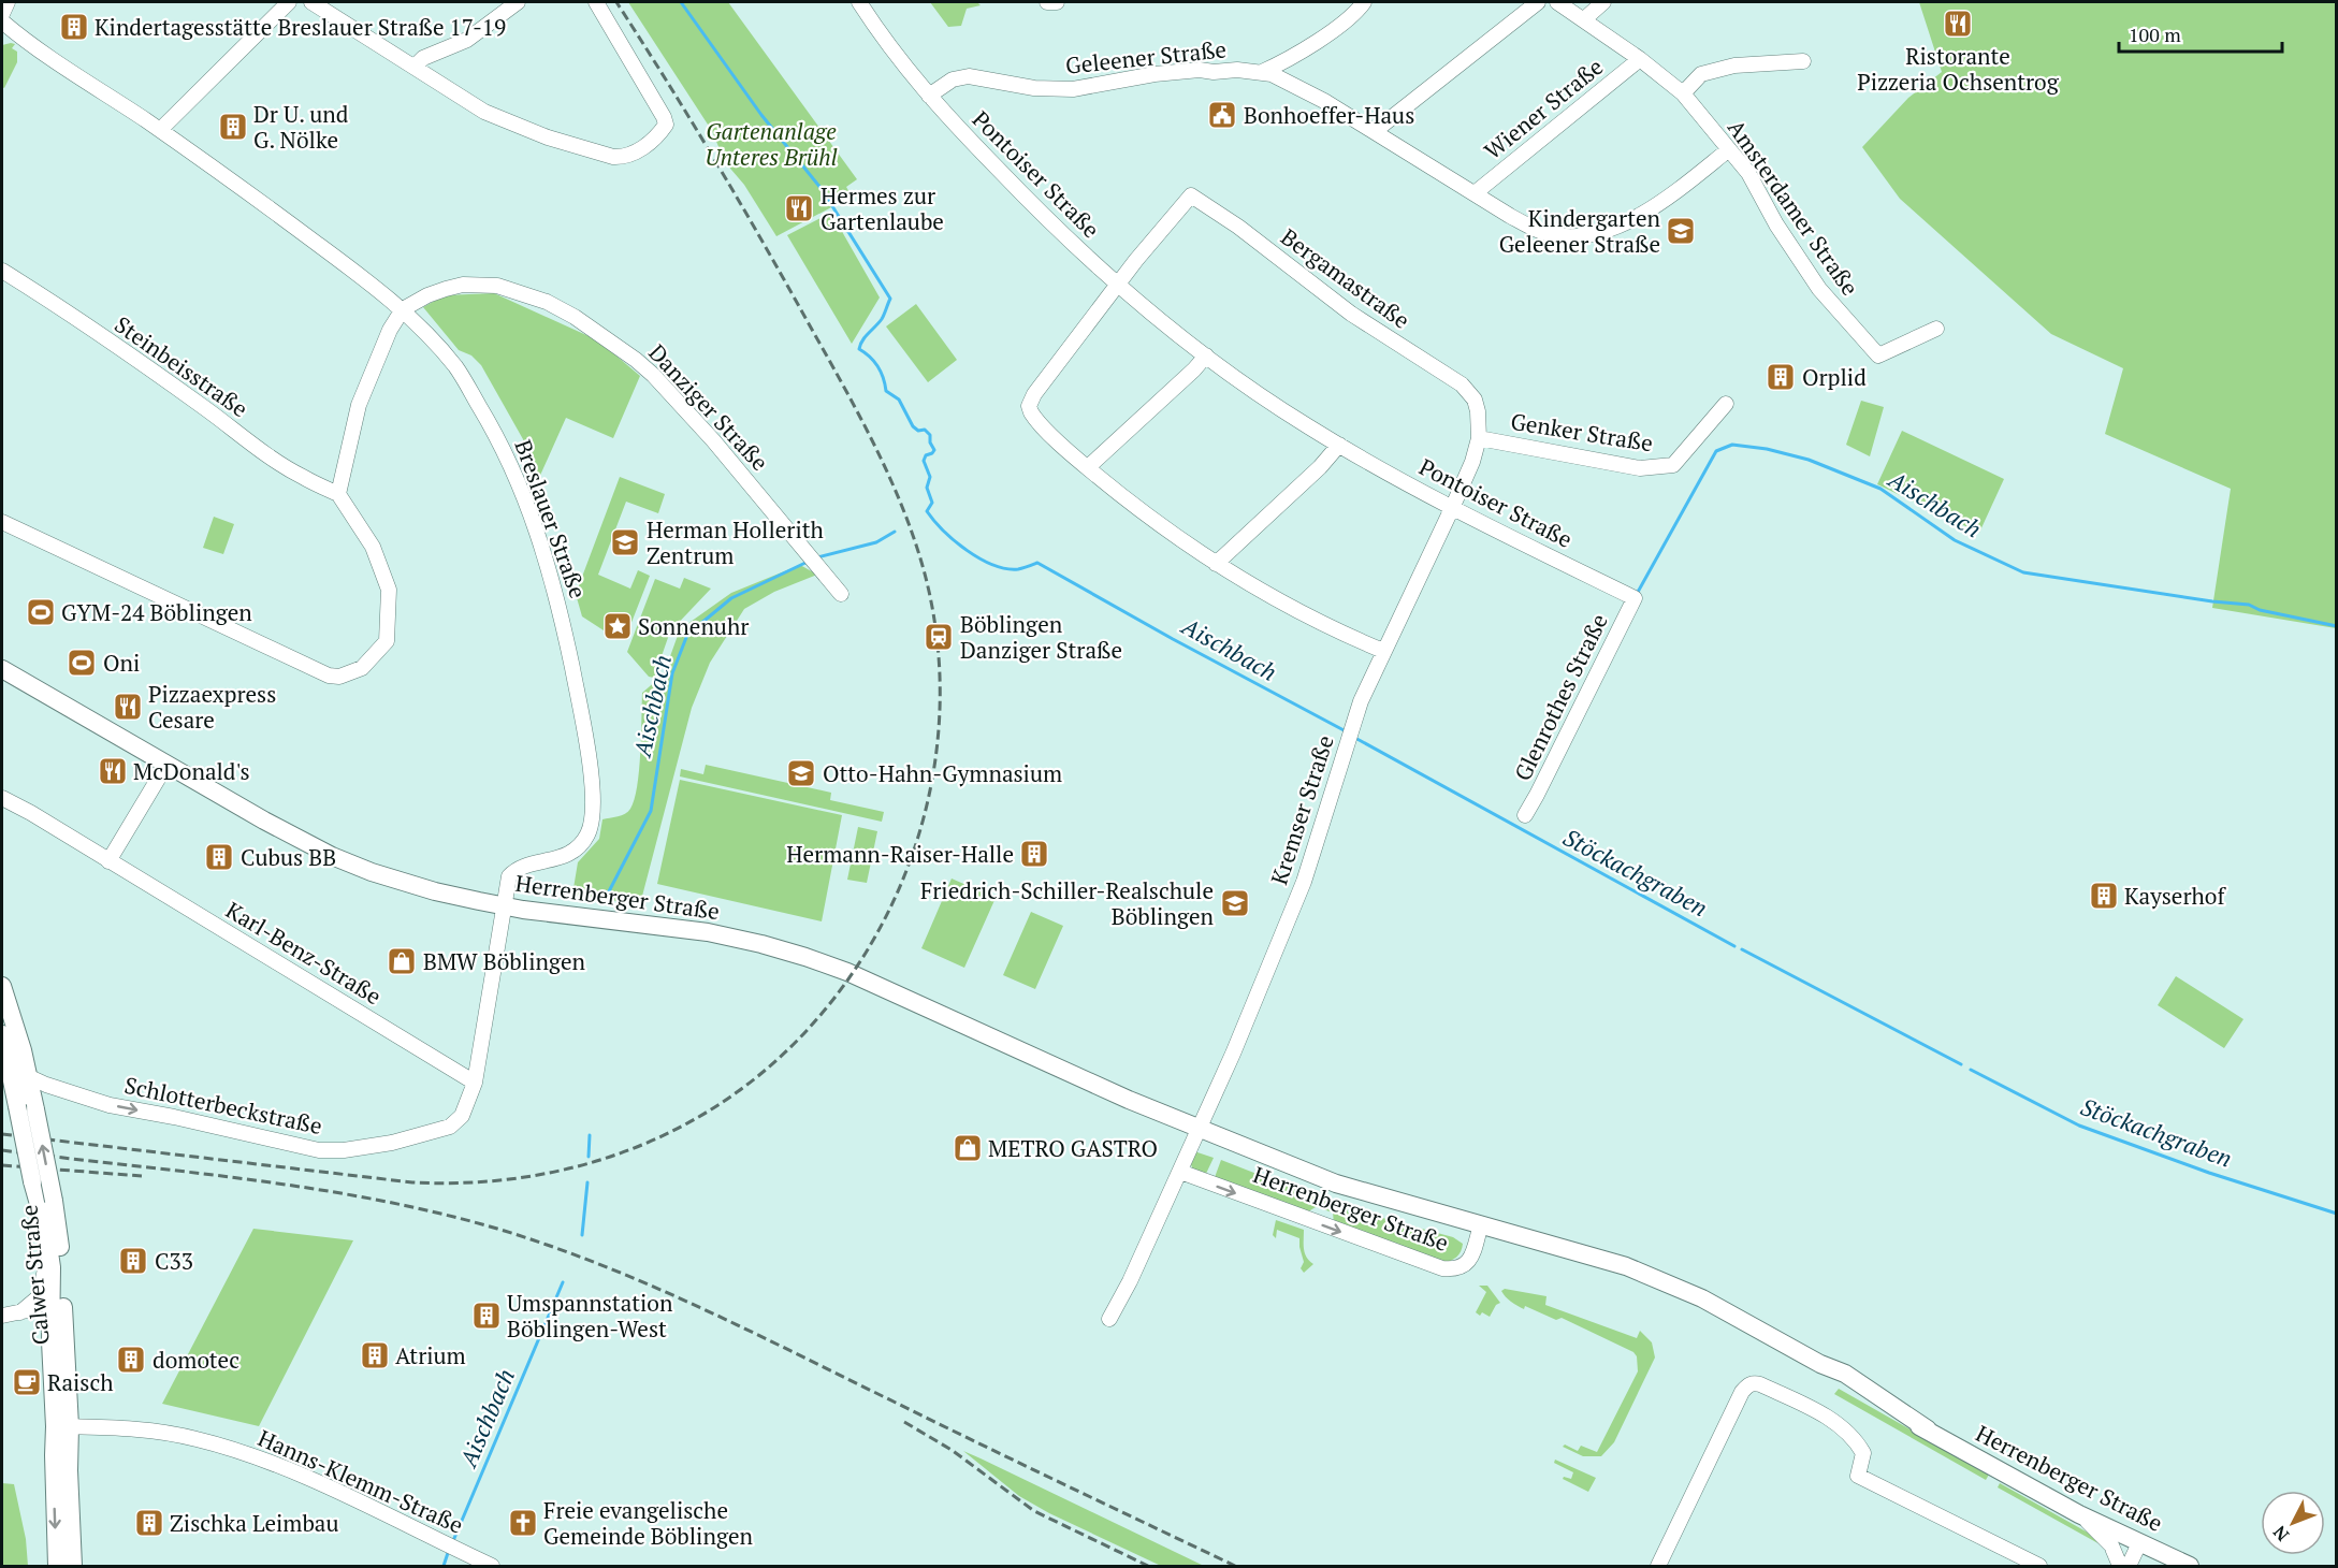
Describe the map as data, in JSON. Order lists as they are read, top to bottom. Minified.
{"streets":{"main road":["Herrenberger Straße","Calwer Straße"],"street":["Geleener Straße","Wiener Straße","Pontoiser Straße","Amsterdamer Straße","Bergamastraße","Steinbeisstraße","Danziger Straße","Genker Straße","Breslauer Straße","Glenrothes Straße","Kremser Straße","Karl-Benz-Straße","Schlotterbeckstraße","Hanns-Klemm-Straße"]},"crossings":[["Geleener Straße","Wiener Straße"],["Geleener Straße","Pontoiser Straße"],["Geleener Straße","Amsterdamer Straße"],["Wiener Straße","Amsterdamer Straße"],["Pontoiser Straße","Bergamastraße"],["Pontoiser Straße","Glenrothes Straße"],["Pontoiser Straße","Kremser Straße"],["Bergamastraße","Genker Straße"],["Bergamastraße","Kremser Straße"],["Danziger Straße","Breslauer Straße"],["Breslauer Straße","Herrenberger Straße"],["Breslauer Straße","Schlotterbeckstraße"],["Kremser Straße","Herrenberger Straße"],["Herrenberger Straße","Schlotterbeckstraße"],["Karl-Benz-Straße","Schlotterbeckstraße"],["Schlotterbeckstraße","Calwer Straße"],["Calwer Straße","Hanns-Klemm-Straße"]],"one_way":["Schlotterbeckstraße"],"water":["Aischbach","Stöckachgraben"],"parks":["Gartenanlage Unteres Brühl"],"places":{"restaurant":["Ristorante Pizzeria Ochsentrog","Hermes zur Gartenlaube","Pizzaexpress Cesare","McDonald's"],"building":["Kindertagesstätte Breslauer Straße 17-19","Dr U. und G. Nölke","Orplid","Hermann-Raiser-Halle","Cubus BB","Kayserhof","C33","Umspannstation Böblingen-West","Atrium","domotec","Zischka Leimbau"],"public building":["Bonhoeffer-Haus"],"school or university":["Kindergarten Geleener Straße","Herman Hollerith Zentrum","Otto-Hahn-Gymnasium","Friedrich-Schiller-Realschule Böblingen"],"sports":["GYM-24 Böblingen","Oni"],"place":["Sonnenuhr"],"station":["Böblingen Danziger Straße"],"shop":["BMW Böblingen","METRO GASTRO"],"cafe":["Raisch"],"church":["Freie evangelische Gemeinde Böblingen"]},"scale_bar":"100 m","north":"bottom left"}
